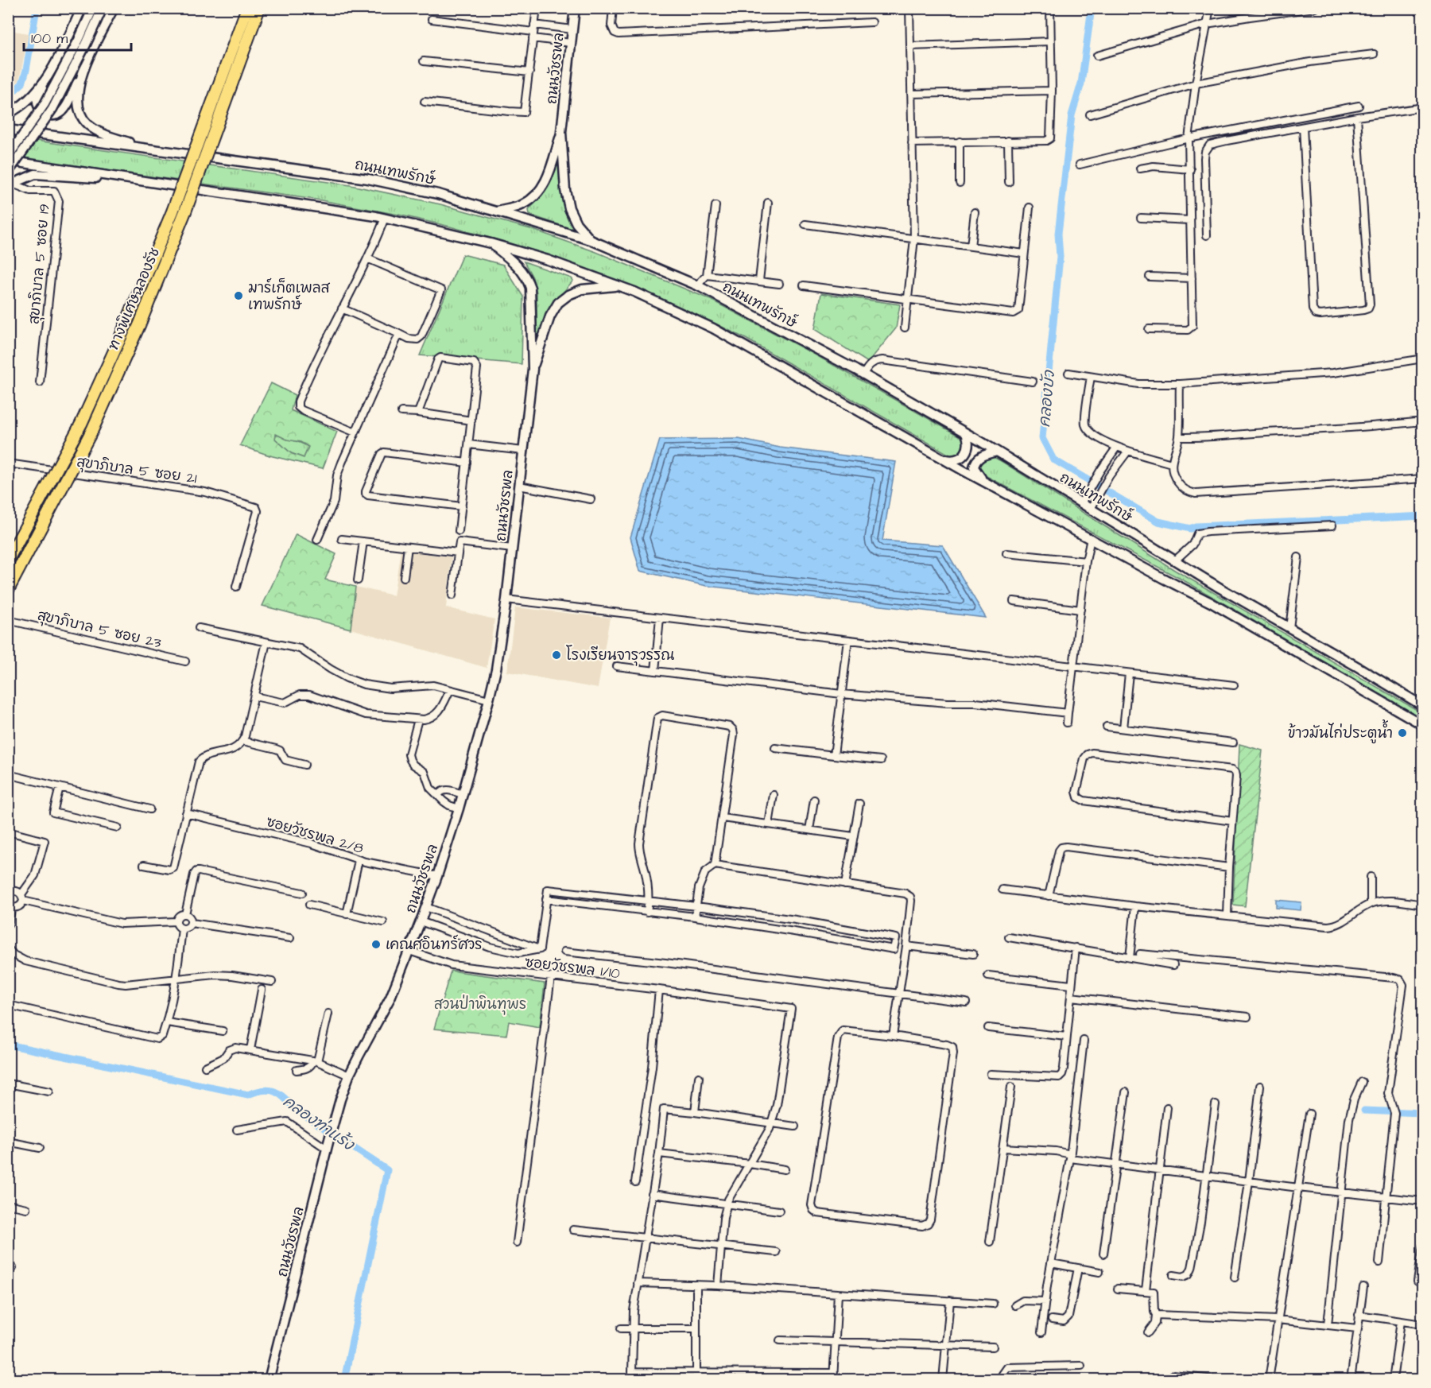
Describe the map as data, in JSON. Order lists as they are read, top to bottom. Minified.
{"streets":{"highway":["ทางพิเศษฉลองรัช"],"main road":["ถนนวัชรพล","ถนนเทพรักษ์"],"street":["สุขาภิบาล 5 ซอย 19","สุขาภิบาล 5 ซอย 21","สุขาภิบาล 5 ซอย 23","ซอยวัชรพล 2/8","ซอยวัชรพล 1/10"]},"crossings":[["ถนนวัชรพล","ถนนเทพรักษ์"],["ถนนวัชรพล","ซอยวัชรพล 2/8"],["ถนนวัชรพล","ซอยวัชรพล 1/10"]],"water":["คลองบัว","คลองท่าแร้ง"],"parks":["สวนป่าพินทุพร"],"places":["มาร์เก็ตเพลส เทพรักษ์","โรงเรียนจารุวรรณ","ข้าวมันไก่ประตูน้ำ","เคณศอินทร์ศวร"],"scale_bar":"100 m"}
